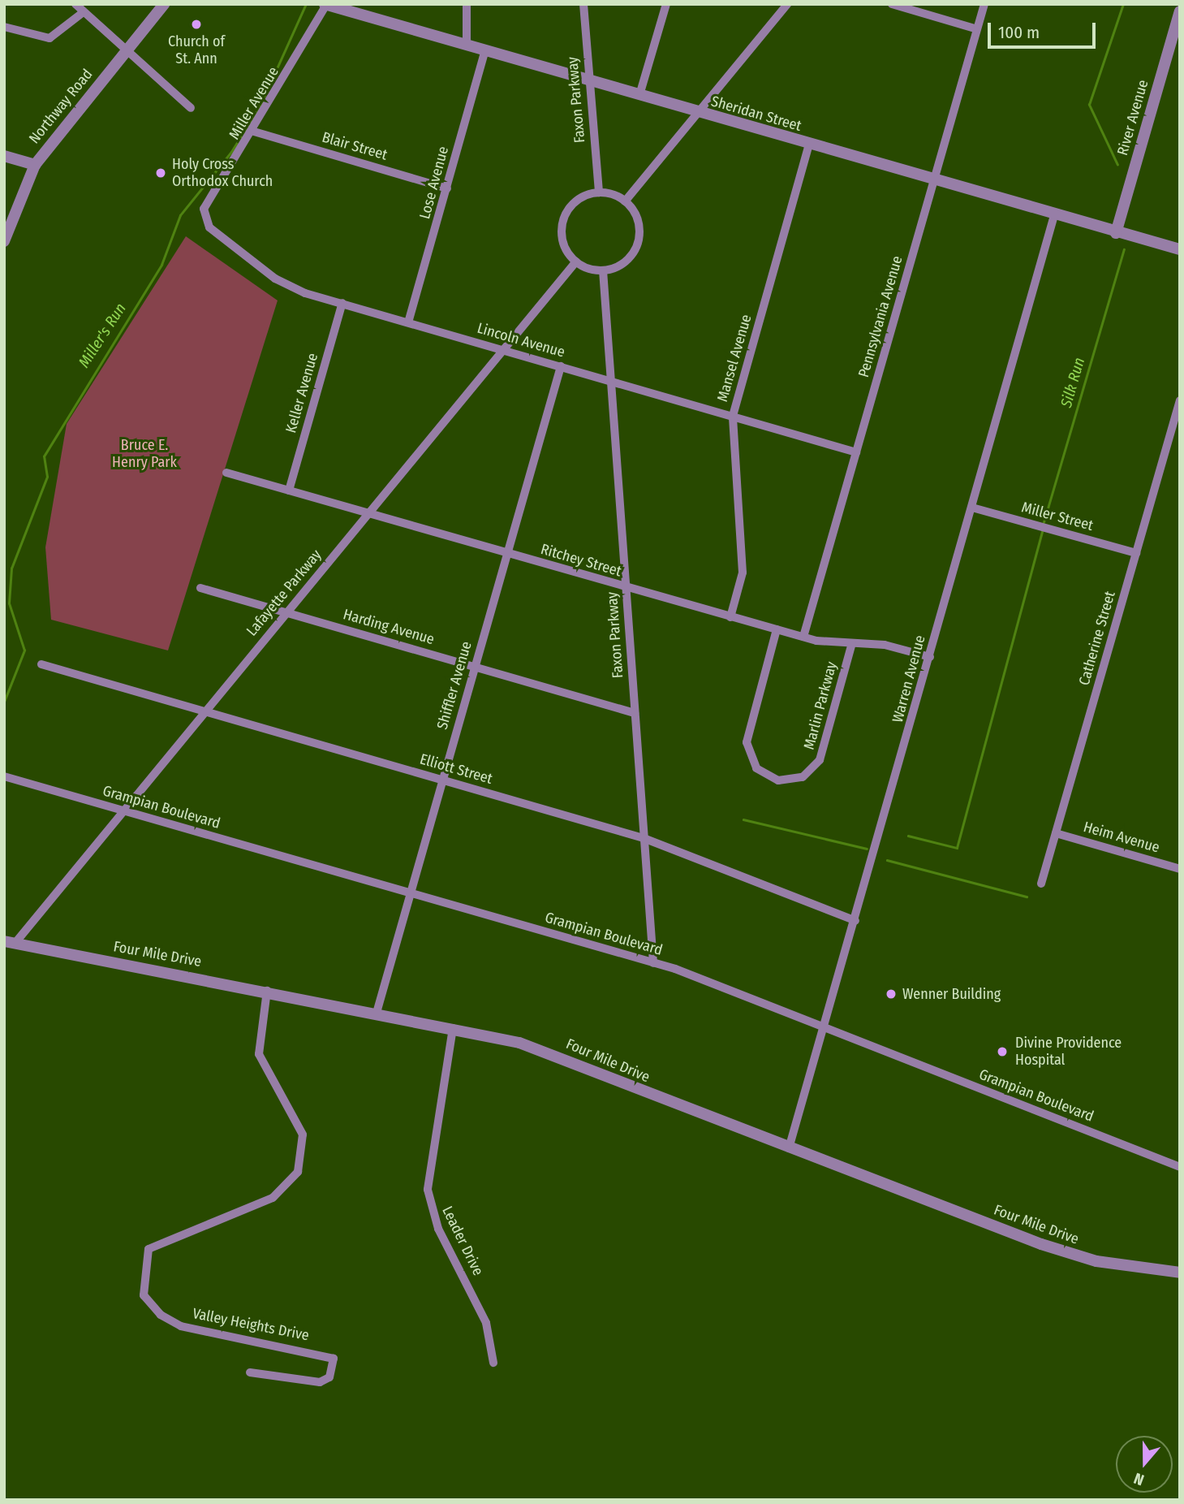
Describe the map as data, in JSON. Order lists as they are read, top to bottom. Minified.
{"streets":{"street":["Faxon Parkway","Miller Avenue","Northway Road","Sheridan Street","River Avenue","Blair Street","Lose Avenue","Pennsylvania Avenue","Lincoln Avenue","Mansel Avenue","Keller Avenue","Miller Street","Ritchey Street","Lafayette Parkway","Harding Avenue","Catherine Street","Warren Avenue","Shiffler Avenue","Marlin Parkway","Elliott Street","Grampian Boulevard","Heim Avenue","Four Mile Drive","Leader Drive","Valley Heights Drive"]},"crossings":[["Faxon Parkway","Sheridan Street"],["Faxon Parkway","Lincoln Avenue"],["Faxon Parkway","Ritchey Street"],["Faxon Parkway","Lafayette Parkway"],["Faxon Parkway","Harding Avenue"],["Faxon Parkway","Elliott Street"],["Faxon Parkway","Grampian Boulevard"],["Miller Avenue","Sheridan Street"],["Miller Avenue","Blair Street"],["Miller Avenue","Lincoln Avenue"],["Sheridan Street","River Avenue"],["Sheridan Street","Lose Avenue"],["Sheridan Street","Pennsylvania Avenue"],["Sheridan Street","Mansel Avenue"],["Sheridan Street","Warren Avenue"],["Blair Street","Lose Avenue"],["Lose Avenue","Lincoln Avenue"],["Pennsylvania Avenue","Lincoln Avenue"],["Pennsylvania Avenue","Ritchey Street"],["Lincoln Avenue","Mansel Avenue"],["Lincoln Avenue","Keller Avenue"],["Lincoln Avenue","Lafayette Parkway"],["Lincoln Avenue","Shiffler Avenue"],["Mansel Avenue","Ritchey Street"],["Keller Avenue","Ritchey Street"],["Miller Street","Catherine Street"],["Miller Street","Warren Avenue"],["Ritchey Street","Lafayette Parkway"],["Ritchey Street","Warren Avenue"],["Ritchey Street","Shiffler Avenue"],["Ritchey Street","Marlin Parkway"],["Lafayette Parkway","Harding Avenue"],["Lafayette Parkway","Elliott Street"],["Lafayette Parkway","Grampian Boulevard"],["Lafayette Parkway","Four Mile Drive"],["Harding Avenue","Shiffler Avenue"],["Catherine Street","Heim Avenue"],["Warren Avenue","Elliott Street"],["Warren Avenue","Grampian Boulevard"],["Warren Avenue","Four Mile Drive"],["Shiffler Avenue","Elliott Street"],["Shiffler Avenue","Grampian Boulevard"],["Shiffler Avenue","Four Mile Drive"],["Four Mile Drive","Leader Drive"],["Four Mile Drive","Valley Heights Drive"]],"water":["Miller's Run","Silk Run"],"parks":["Bruce E. Henry Park"],"places":["Church of St. Ann","Holy Cross Orthodox Church","Wenner Building","Divine Providence Hospital"],"scale_bar":"100 m","north":"bottom"}
